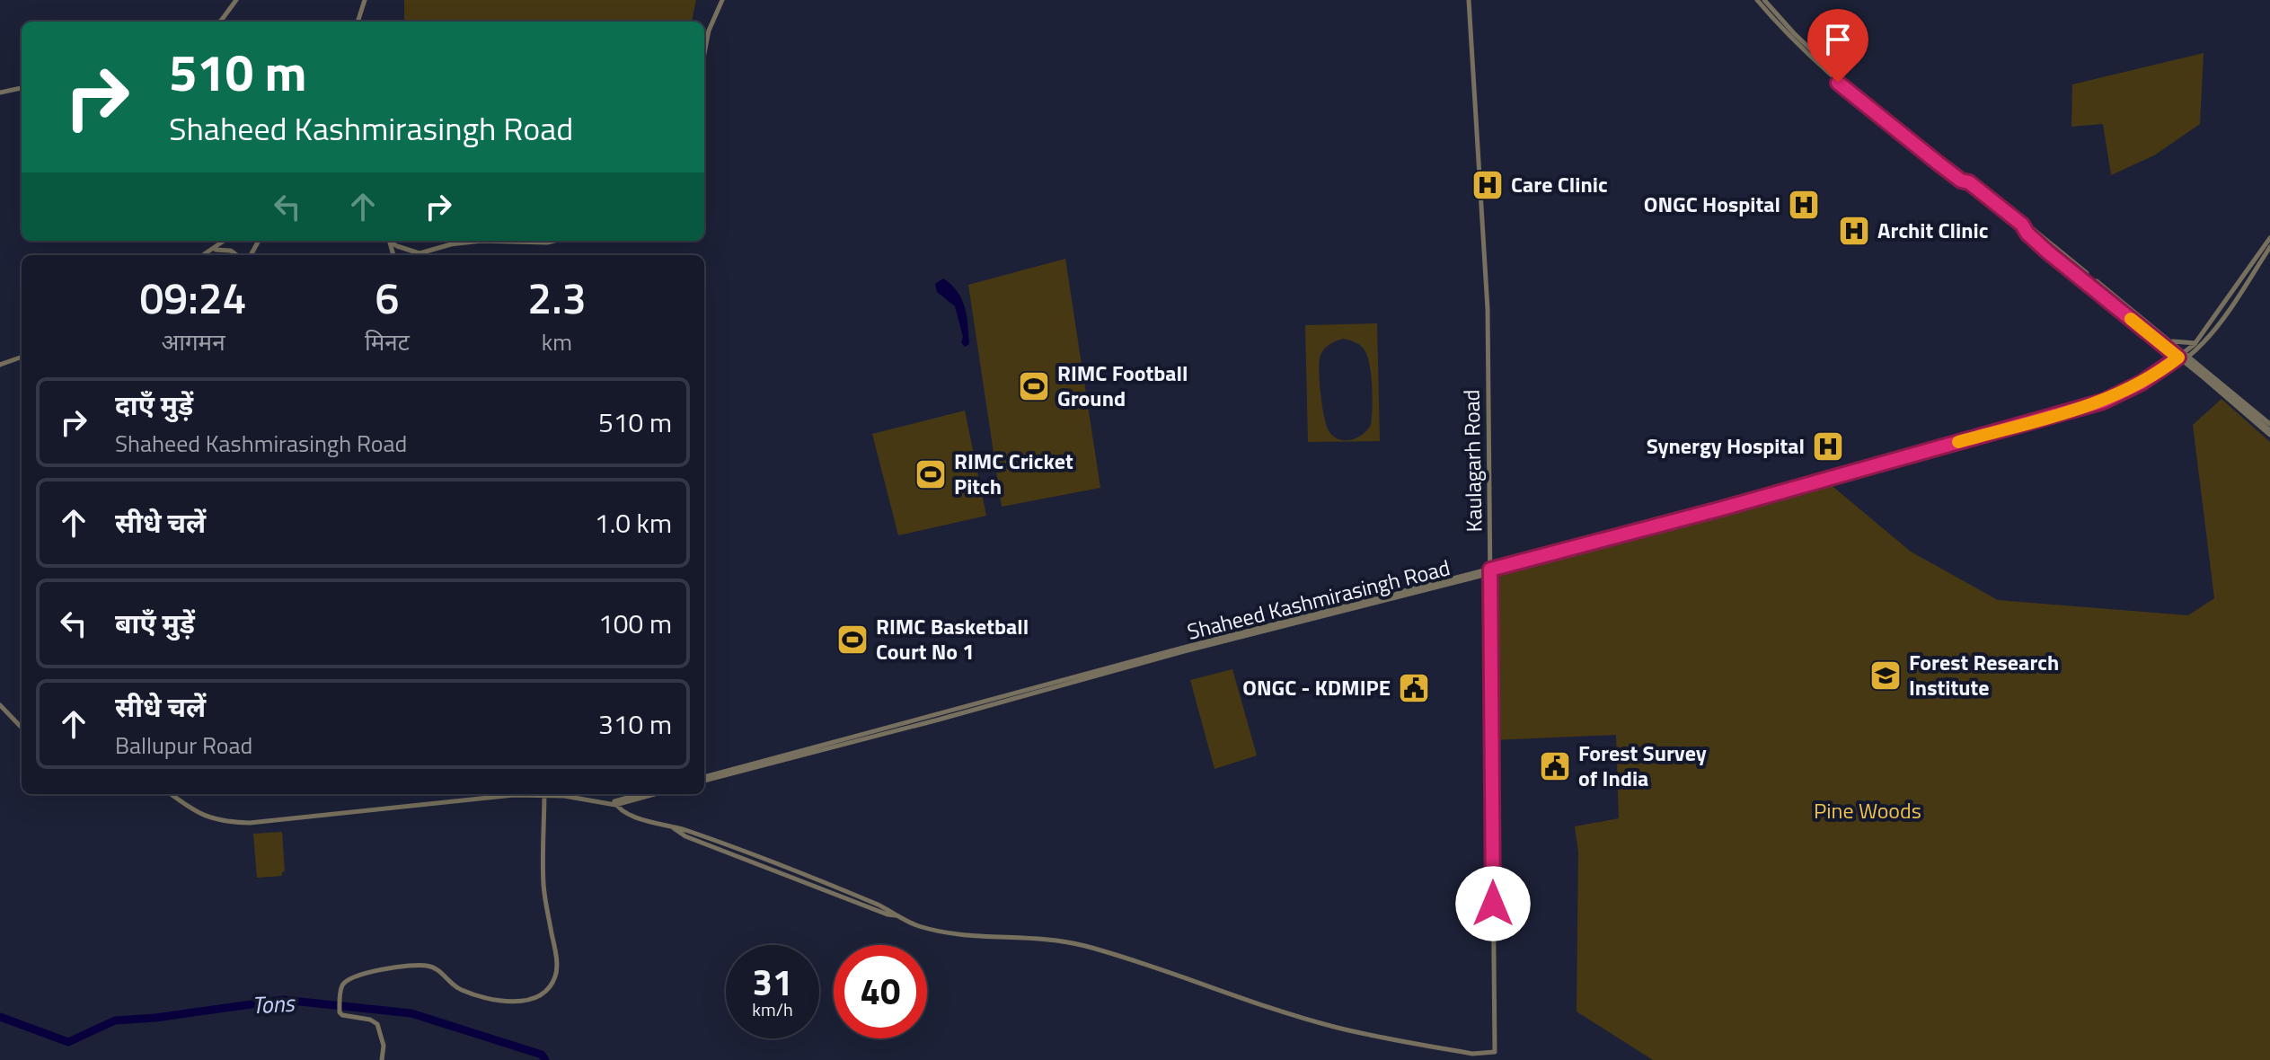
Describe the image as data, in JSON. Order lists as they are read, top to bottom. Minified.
{"streets":{"street":["Kaulagarh Road","Shaheed Kashmirasingh Road"]},"crossings":[["Kaulagarh Road","Shaheed Kashmirasingh Road"]],"water":["Tons"],"parks":["Pine Woods"],"places":{"hospital":["Care Clinic","ONGC Hospital","Archit Clinic","Synergy Hospital"],"sports":["RIMC Football Ground","RIMC Cricket Pitch","RIMC Basketball Court No 1"],"school or university":["Forest Research Institute"],"public building":["ONGC - KDMIPE","Forest Survey of India"]},"page":{"turn":["510 m","Shaheed Kashmirasingh Road"],"eta":["09:24","आगमन","6","मिनट","2.3","km"],"list":[{"name":"दाएँ मुड़ें","note":"Shaheed Kashmirasingh Road","value":"510 m"},{"name":"सीधे चलें","value":"1.0 km"},{"name":"बाएँ मुड़ें","value":"100 m"},{"name":"सीधे चलें","note":"Ballupur Road","value":"310 m"}],"speed":"31 km/h","limit":"40"}}
